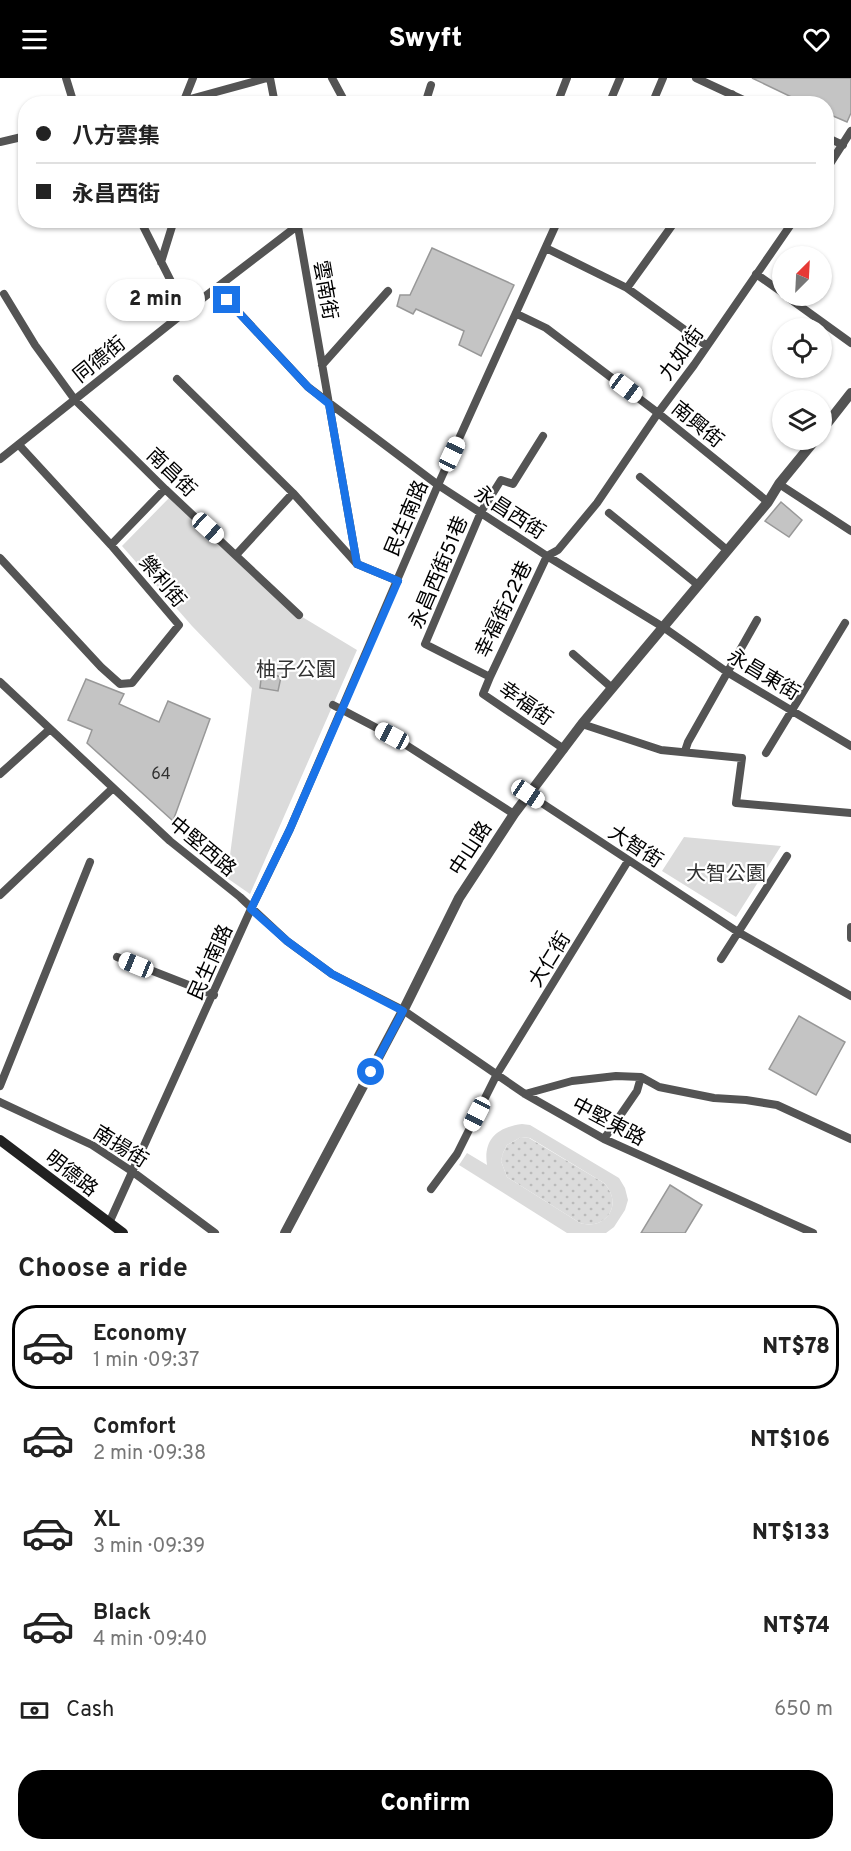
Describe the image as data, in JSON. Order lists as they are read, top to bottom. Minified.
{"streets":{"main road":["明德路"],"street":["雲南街","九如街","同德街","南興街","南昌街","永昌西街","民生南路","永昌西街51巷","樂利街","幸福街22巷","永昌東街","幸福街","中堅西路","大智街","中山路","大仁街","中堅東路","南揚街"]},"crossings":[["雲南街","永昌西街"],["九如街","南興街"],["九如街","永昌西街"],["九如街","幸福街22巷"],["同德街","南昌街"],["同德街","永昌西街"],["同德街","樂利街"],["南興街","民生南路"],["南興街","中山路"],["永昌西街","民生南路"],["永昌西街","永昌西街51巷"],["永昌西街","幸福街22巷"],["永昌西街","永昌東街"],["永昌西街","中山路"],["民生南路","中堅西路"],["民生南路","南揚街"],["民生南路","明德路"],["永昌西街51巷","幸福街"],["幸福街22巷","幸福街"],["永昌東街","中山路"],["幸福街","中山路"],["中堅西路","中山路"],["中堅西路","中堅東路"],["大智街","中山路"],["大智街","大仁街"],["中山路","中堅東路"],["大仁街","中堅東路"]],"parks":["柚子公園","大智公園"],"house_numbers":["64"],"north":"top right","page":{"header":"Swyft","banner":["八方雲集","永昌西街"],"bubble":"2 min","heading":"Choose a ride","list":[{"name":"Economy","note":"1 min · 09:37","value":"NT$78"},{"name":"Comfort","note":"2 min · 09:38","value":"NT$106"},{"name":"XL","note":"3 min · 09:39","value":"NT$133"},{"name":"Black","note":"4 min · 09:40","value":"NT$74"}],"pay":["Cash","650 m"],"buttons":"Confirm"}}
